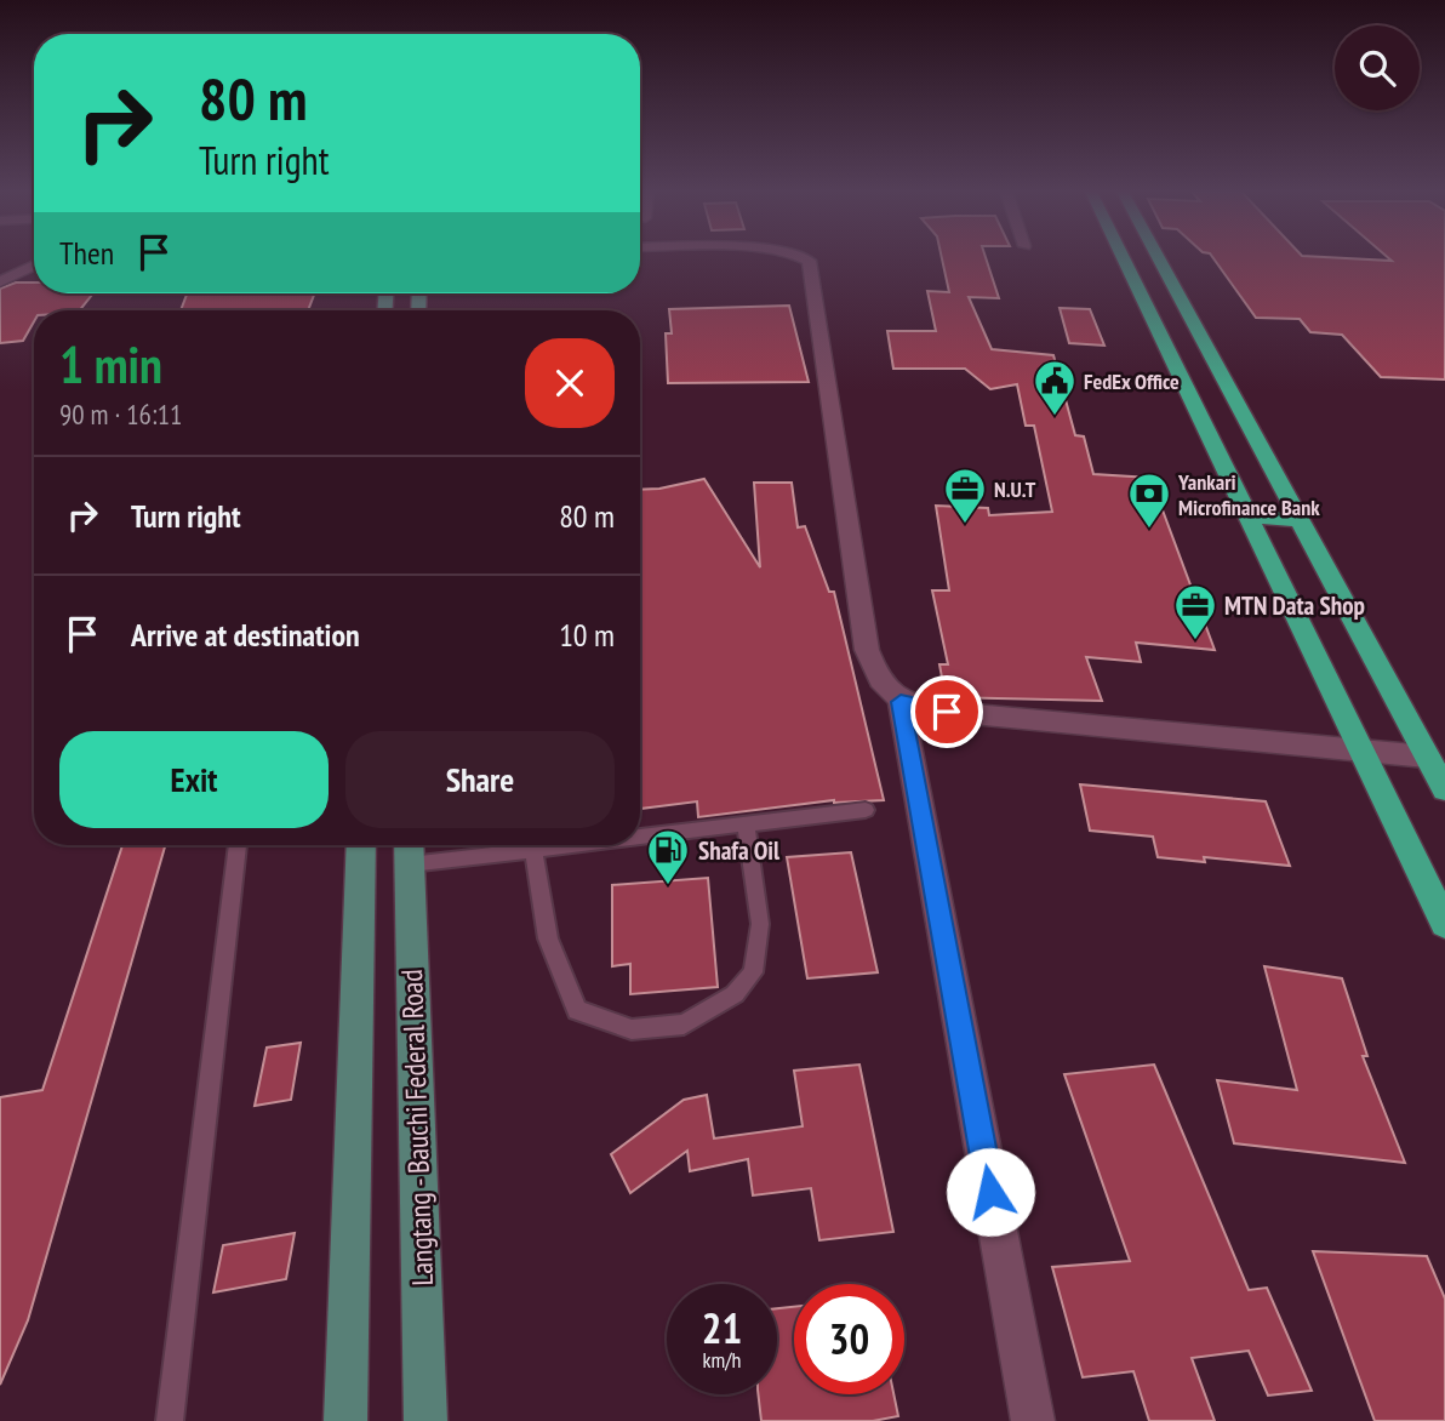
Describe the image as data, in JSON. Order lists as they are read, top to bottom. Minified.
{"streets":{"main road":["Langtang - Bauchi Federal Road"]},"places":{"public building":["FedEx Office"],"office":["N.U.T","MTN Data Shop"],"bank":["Yankari Microfinance Bank"],"fuel station":["Shafa Oil"]},"page":{"turn":["80 m","Turn right"],"then":"Then","heading":["1 min","90 m · 16:11"],"list":[{"name":"Turn right","value":"80 m"},{"name":"Arrive at destination","value":"10 m"}],"buttons":["Exit","Share"],"speed":"21 km/h","limit":"30"}}
